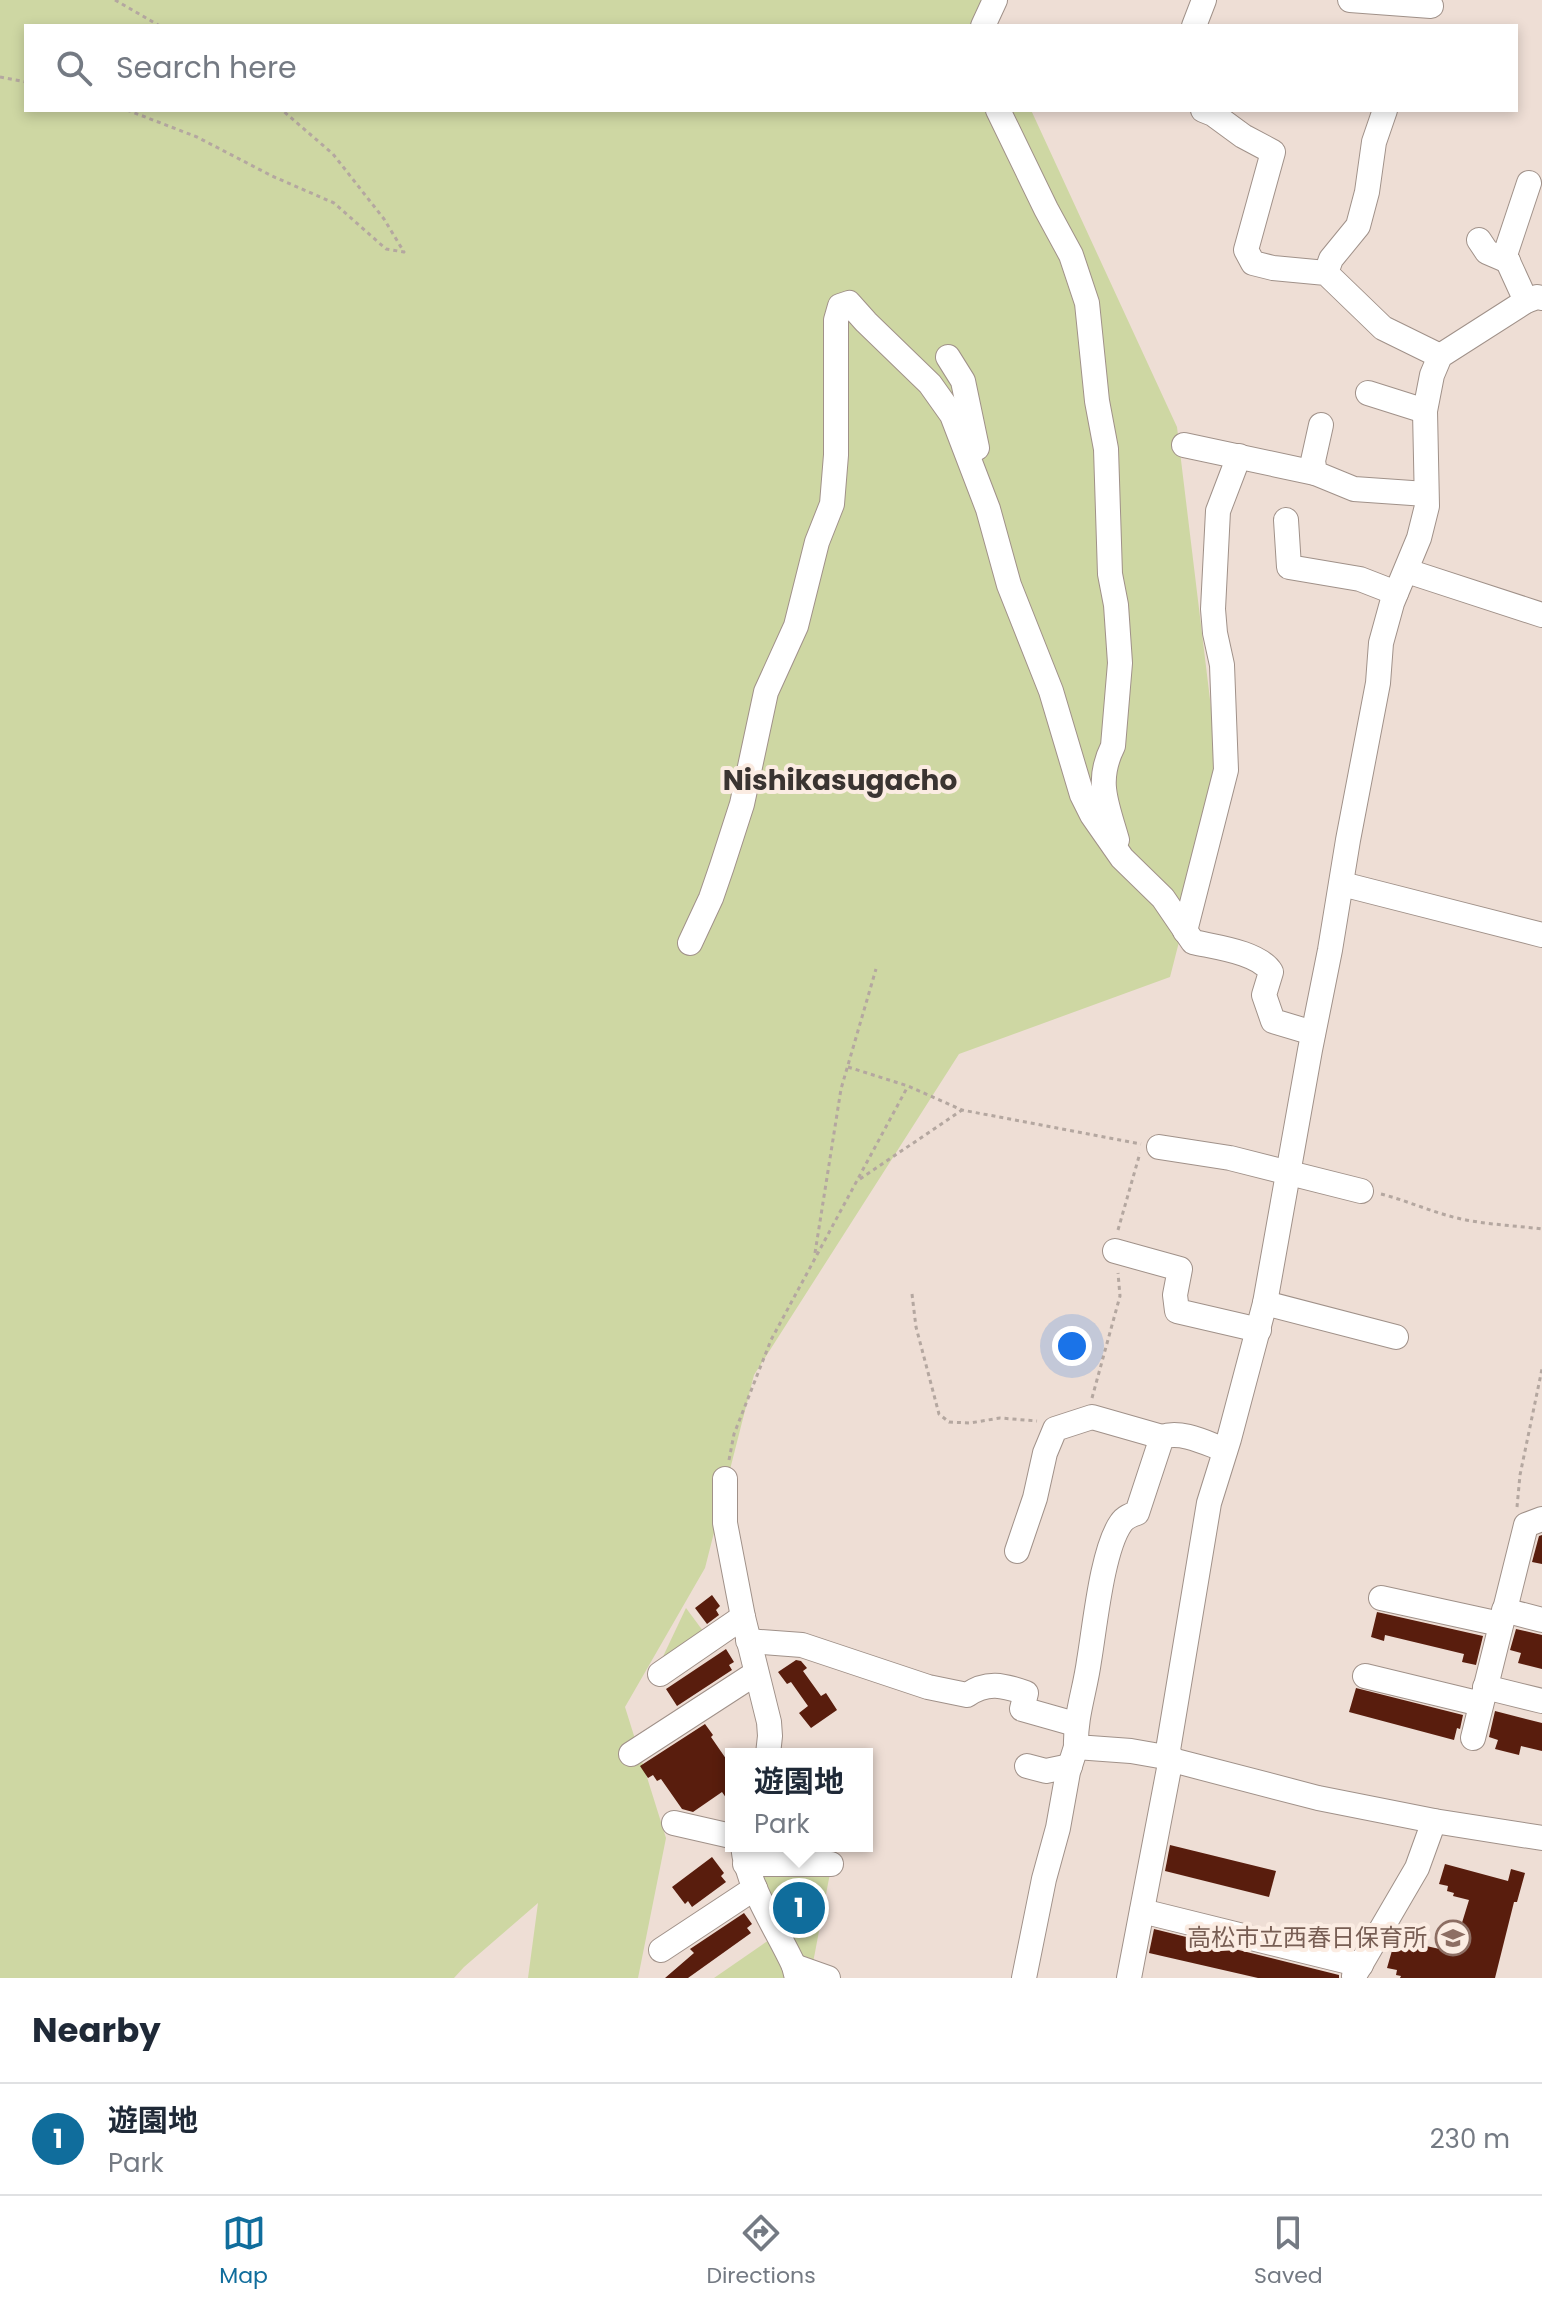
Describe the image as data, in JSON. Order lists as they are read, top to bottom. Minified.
{"districts":["Nishikasugacho"],"places":{"school or university":["高松市立西春日保育所"]},"page":{"search":"Search here","popup":["遊園地","Park"],"pins":"1","heading":"Nearby","list":[{"mark":"1","name":"遊園地","note":"Park","value":"230 m"}],"nav":["Map","Directions","Saved"]}}
